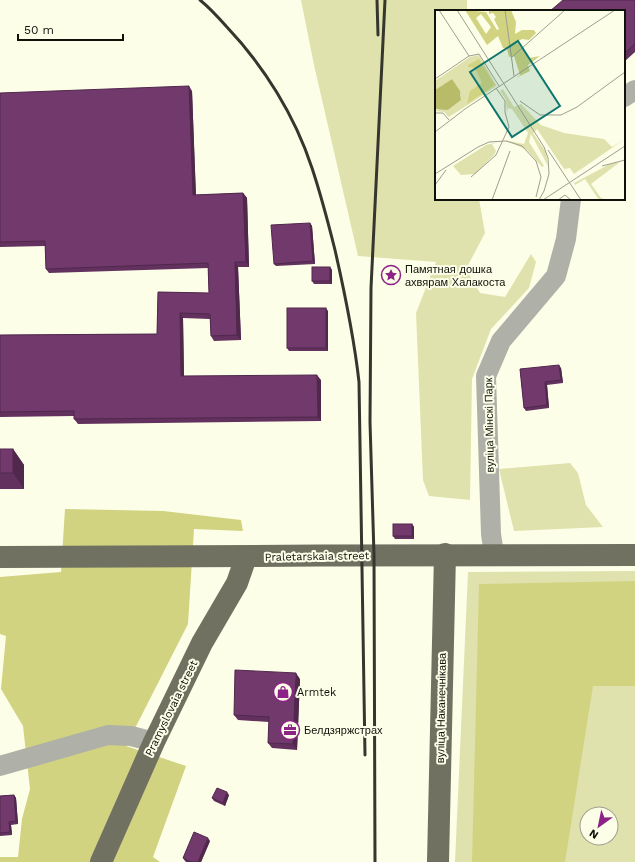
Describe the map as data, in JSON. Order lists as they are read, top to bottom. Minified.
{"streets":{"main road":["Praletarskaia street","Pramyslovaia street","вуліца Наканечнікава"],"street":["вуліца Мінскі Парк"]},"crossings":[["вуліца Мінскі Парк","Praletarskaia street"],["Praletarskaia street","Pramyslovaia street"],["Praletarskaia street","вуліца Наканечнікава"]],"places":{"place":["Памятная дошка ахвярам Халакоста"],"shop":["Armtek"],"office":["Белдзяржстрах"]},"scale_bar":"50 m","north":"bottom left"}
